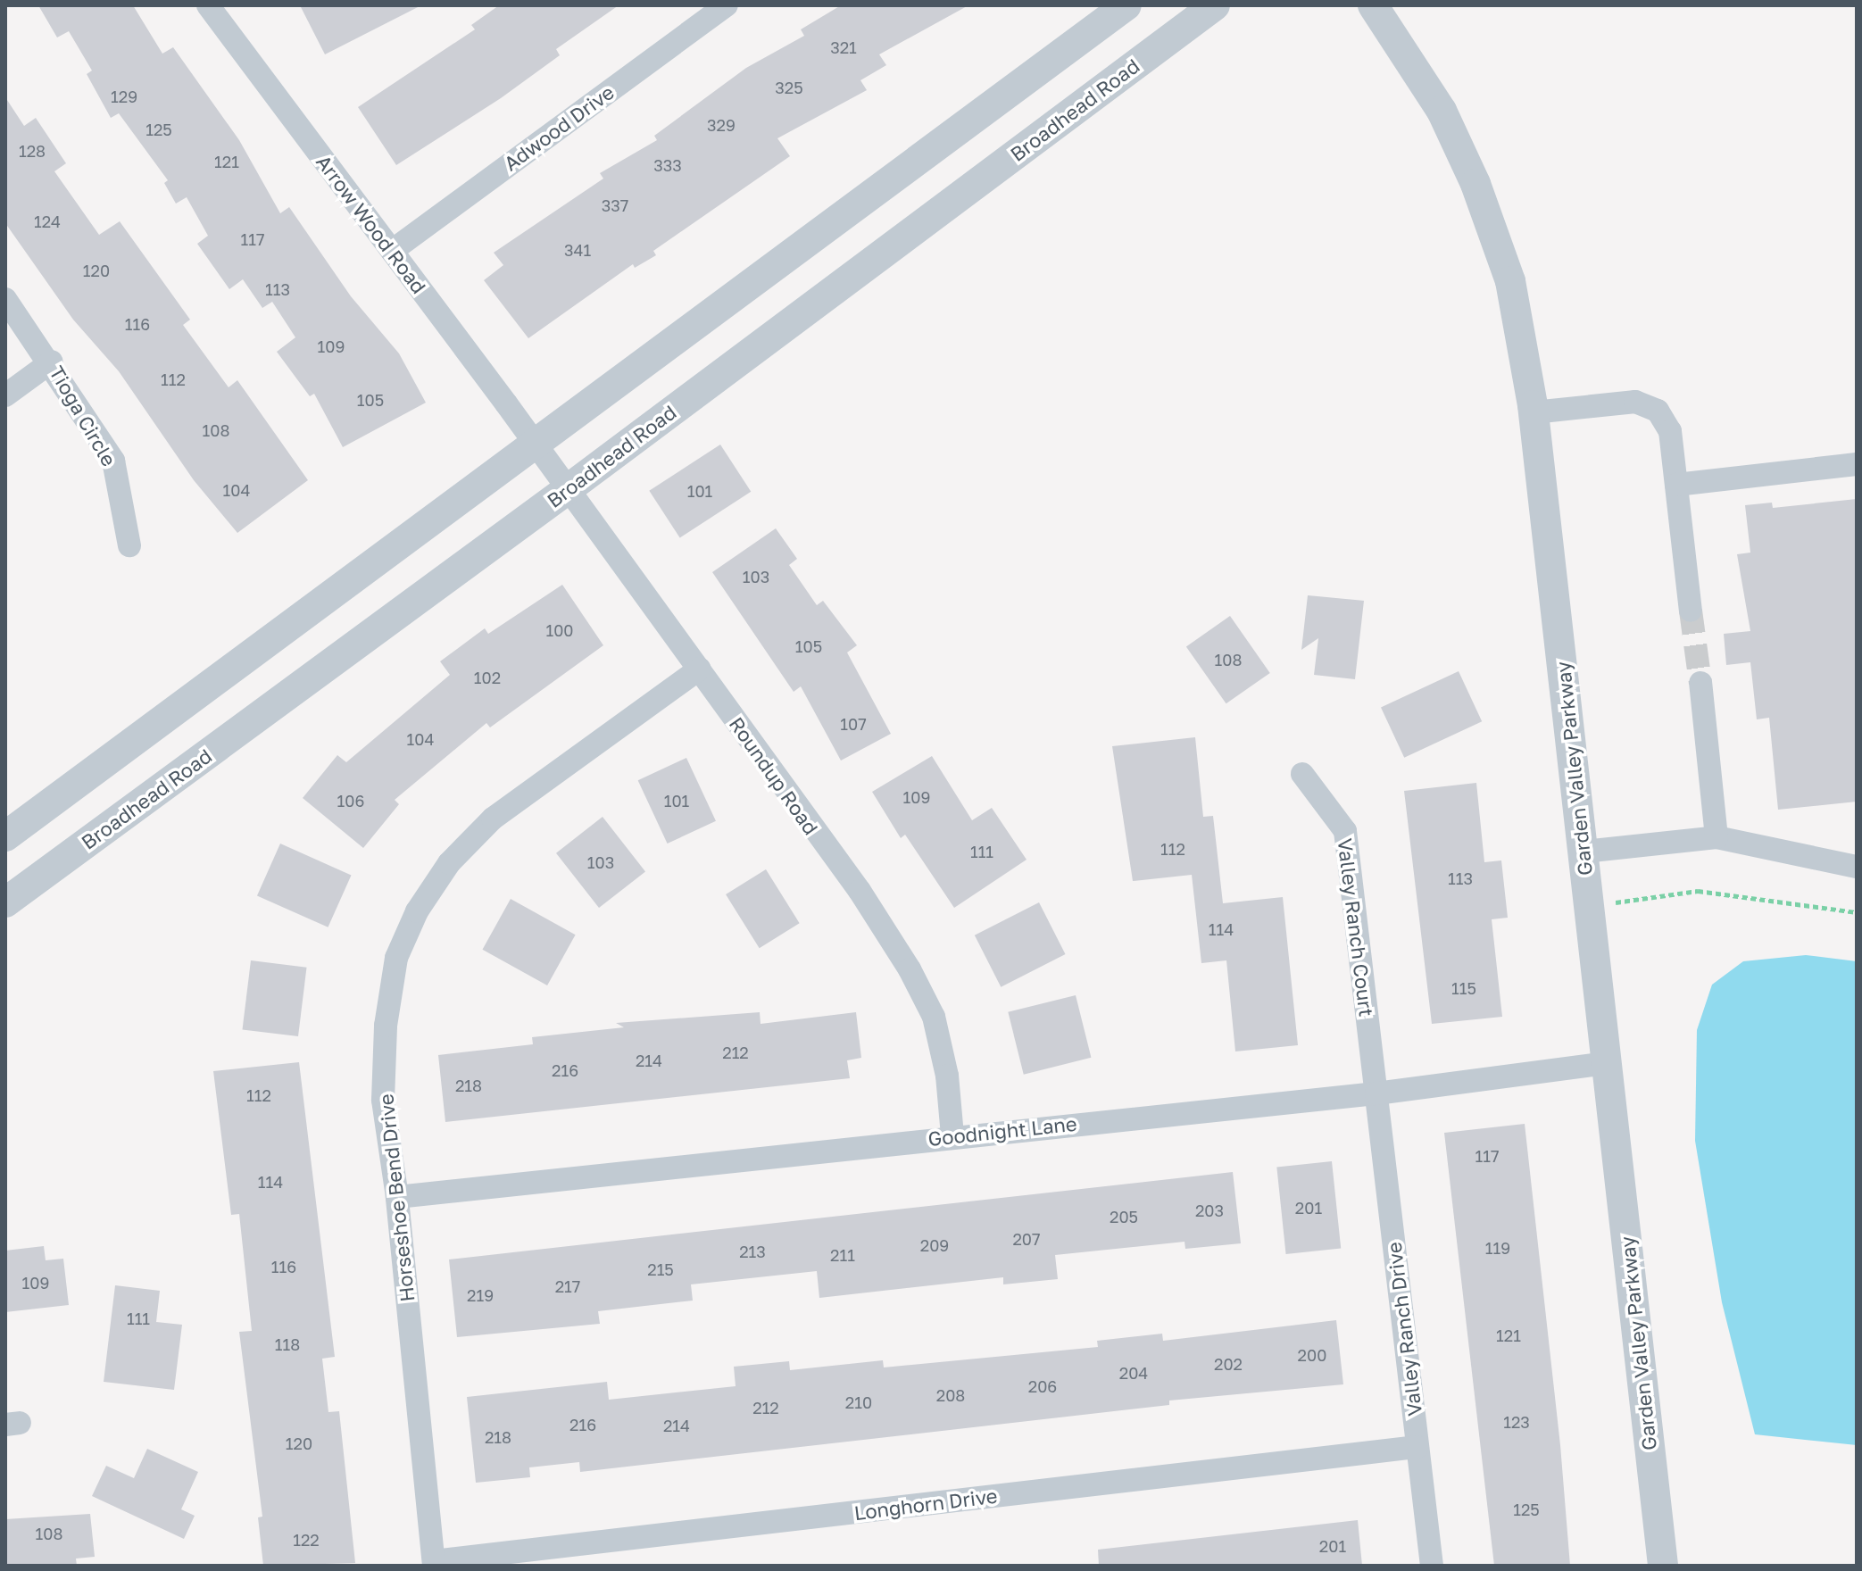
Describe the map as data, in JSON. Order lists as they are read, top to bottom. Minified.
{"streets":{"street":["Broadhead Road","Adwood Drive","Arrow Wood Road","Tioga Circle","Garden Valley Parkway","Roundup Road","Valley Ranch Court","Goodnight Lane","Horseshoe Bend Drive","Valley Ranch Drive","Longhorn Drive"]},"crossings":[["Broadhead Road","Roundup Road"],["Adwood Drive","Arrow Wood Road"],["Arrow Wood Road","Roundup Road"],["Garden Valley Parkway","Goodnight Lane"],["Roundup Road","Goodnight Lane"],["Roundup Road","Horseshoe Bend Drive"],["Valley Ranch Court","Goodnight Lane"],["Valley Ranch Court","Valley Ranch Drive"],["Goodnight Lane","Horseshoe Bend Drive"],["Goodnight Lane","Valley Ranch Drive"],["Horseshoe Bend Drive","Longhorn Drive"],["Valley Ranch Drive","Longhorn Drive"]],"house_numbers":["321","325","129","329","125","128","121","333","337","124","117","341","120","113","116","109","112","105","108","104","101","103","100","105","108","102","107","104","109","106","101","112","111","103","113","114","115","212","214","216","218","112","117","114","201","203","205","207","209","119","213","211","116","215","109","217","219","111","121","118","200","202","204","206","208","210","212","123","216","214","218","120","125","108","122","201"]}
